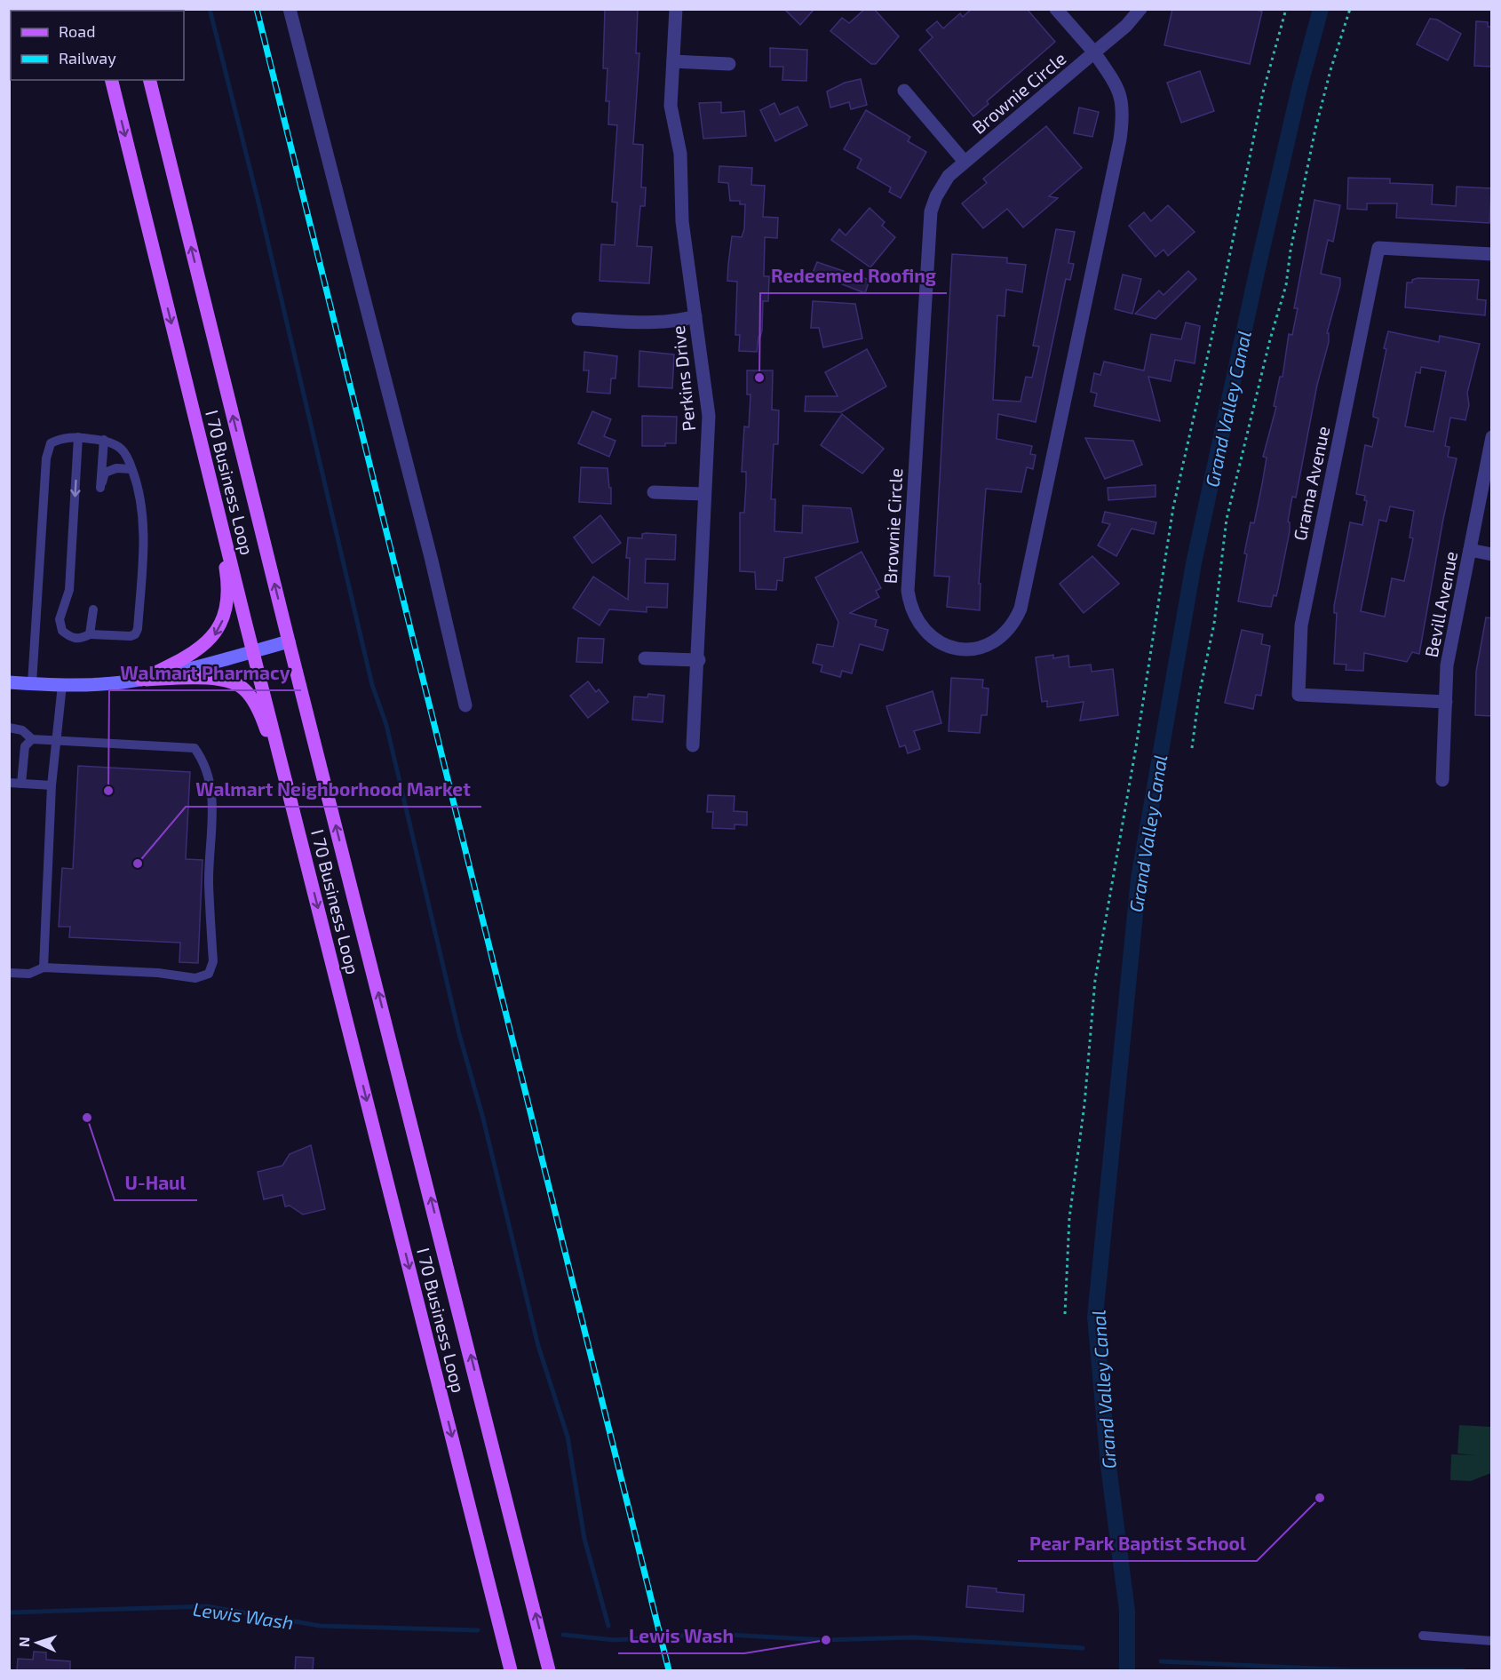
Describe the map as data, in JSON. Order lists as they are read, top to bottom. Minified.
{"streets":{"main road":["I 70 Business Loop"],"street":["Brownie Circle","Perkins Drive","Grama Avenue","Bevill Avenue"]},"crossings":[["Grama Avenue","Bevill Avenue"]],"water":["Grand Valley Canal","Lewis Wash"],"places":["Redeemed Roofing","Walmart Pharmacy","Walmart Neighborhood Market","U-Haul","Pear Park Baptist School","Lewis Wash"],"legend":["Road","Railway"],"north":"left"}
